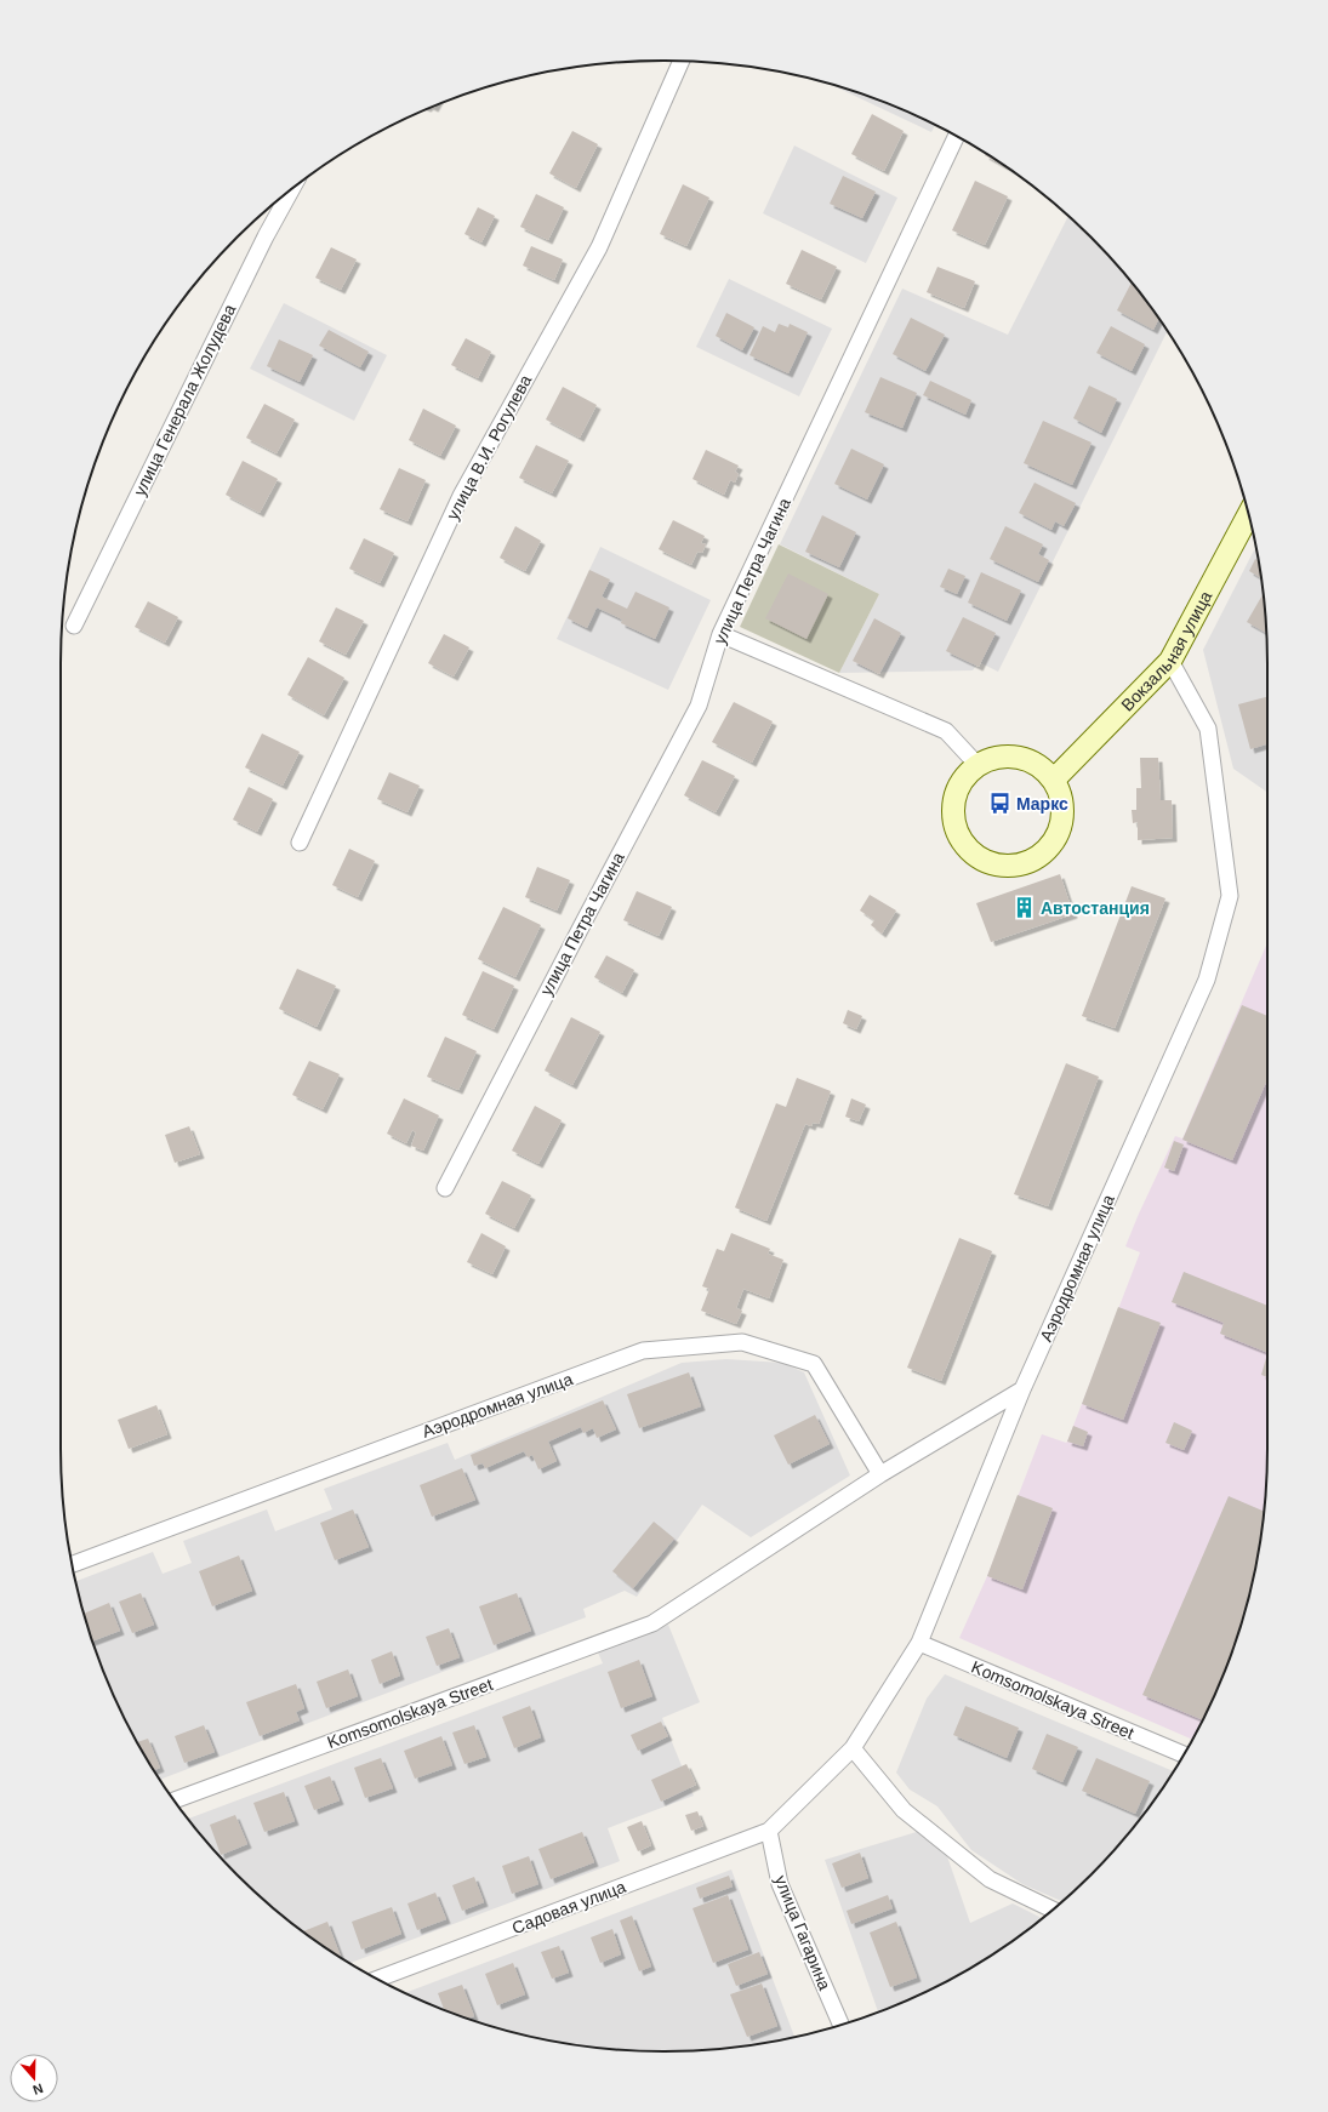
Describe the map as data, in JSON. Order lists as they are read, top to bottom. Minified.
{"streets":{"street":["улица Генерала Жолудева","улица В.И. Рогулева","улица Петра Чагина","Вокзальная улица","Аэродромная улица","Komsomolskaya Street","Садовая улица","улица Гагарина"]},"crossings":[["Вокзальная улица","Аэродромная улица"],["Аэродромная улица","Komsomolskaya Street"],["Аэродромная улица","Садовая улица"],["Аэродромная улица","улица Гагарина"],["Садовая улица","улица Гагарина"]],"places":{"bus stop":["Маркс"],"building":["Автостанция"]},"north":"bottom"}
